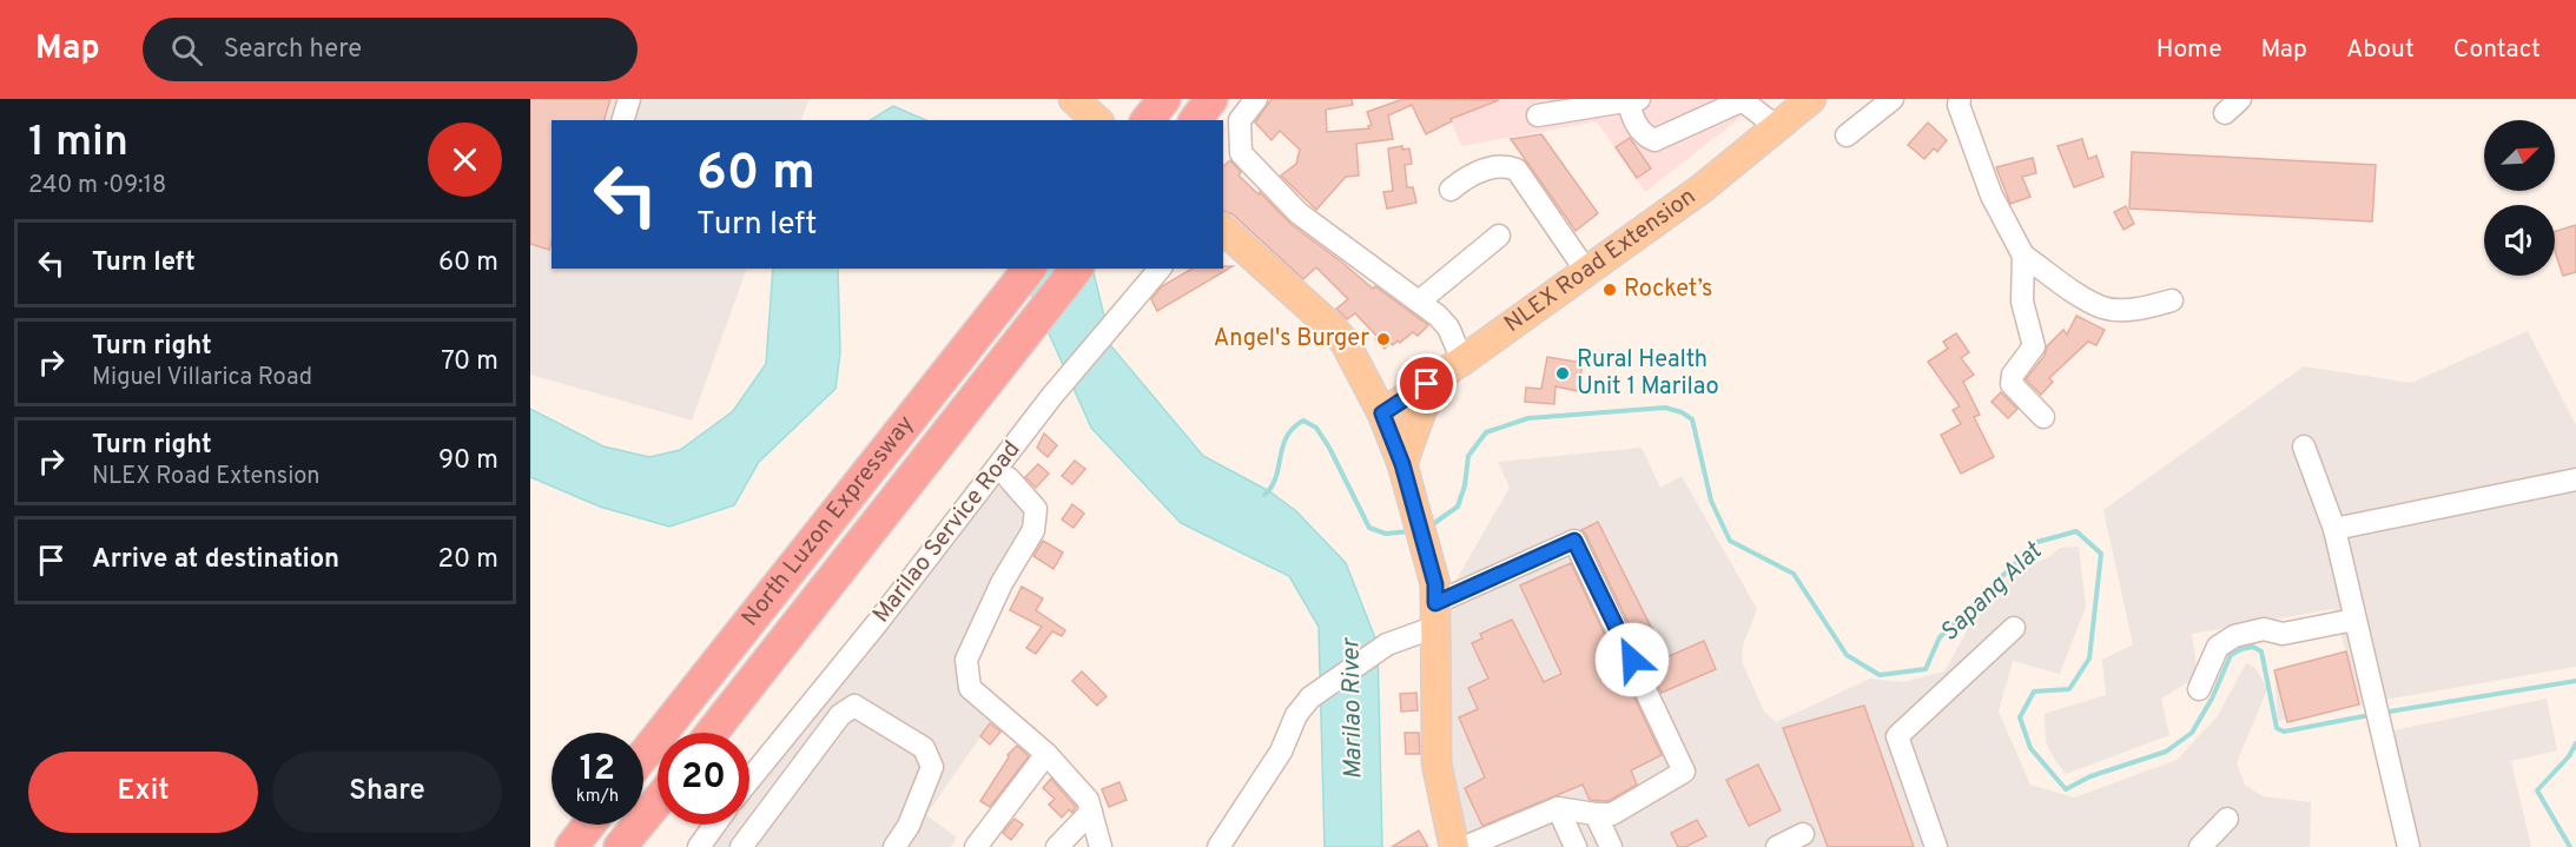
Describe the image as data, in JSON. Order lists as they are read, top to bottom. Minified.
{"streets":{"highway":["North Luzon Expressway"],"main road":["NLEX Road Extension"],"street":["Marilao Service Road"]},"water":["Sapang Alat","Marilao River"],"places":["Rocket’s","Angel's Burger","Rural Health Unit 1 Marilao"],"north":"top right","page":{"header":"Map","search":"Search here","nav":["Home","Map","About","Contact"],"heading":["1 min","240 m · 09:18"],"turn":["60 m","Turn left"],"list":[{"name":"Turn left","value":"60 m"},{"name":"Turn right","note":"Miguel Villarica Road","value":"70 m"},{"name":"Turn right","note":"NLEX Road Extension","value":"90 m"},{"name":"Arrive at destination","value":"20 m"}],"speed":"12 km/h","limit":"20","buttons":["Exit","Share"]}}
